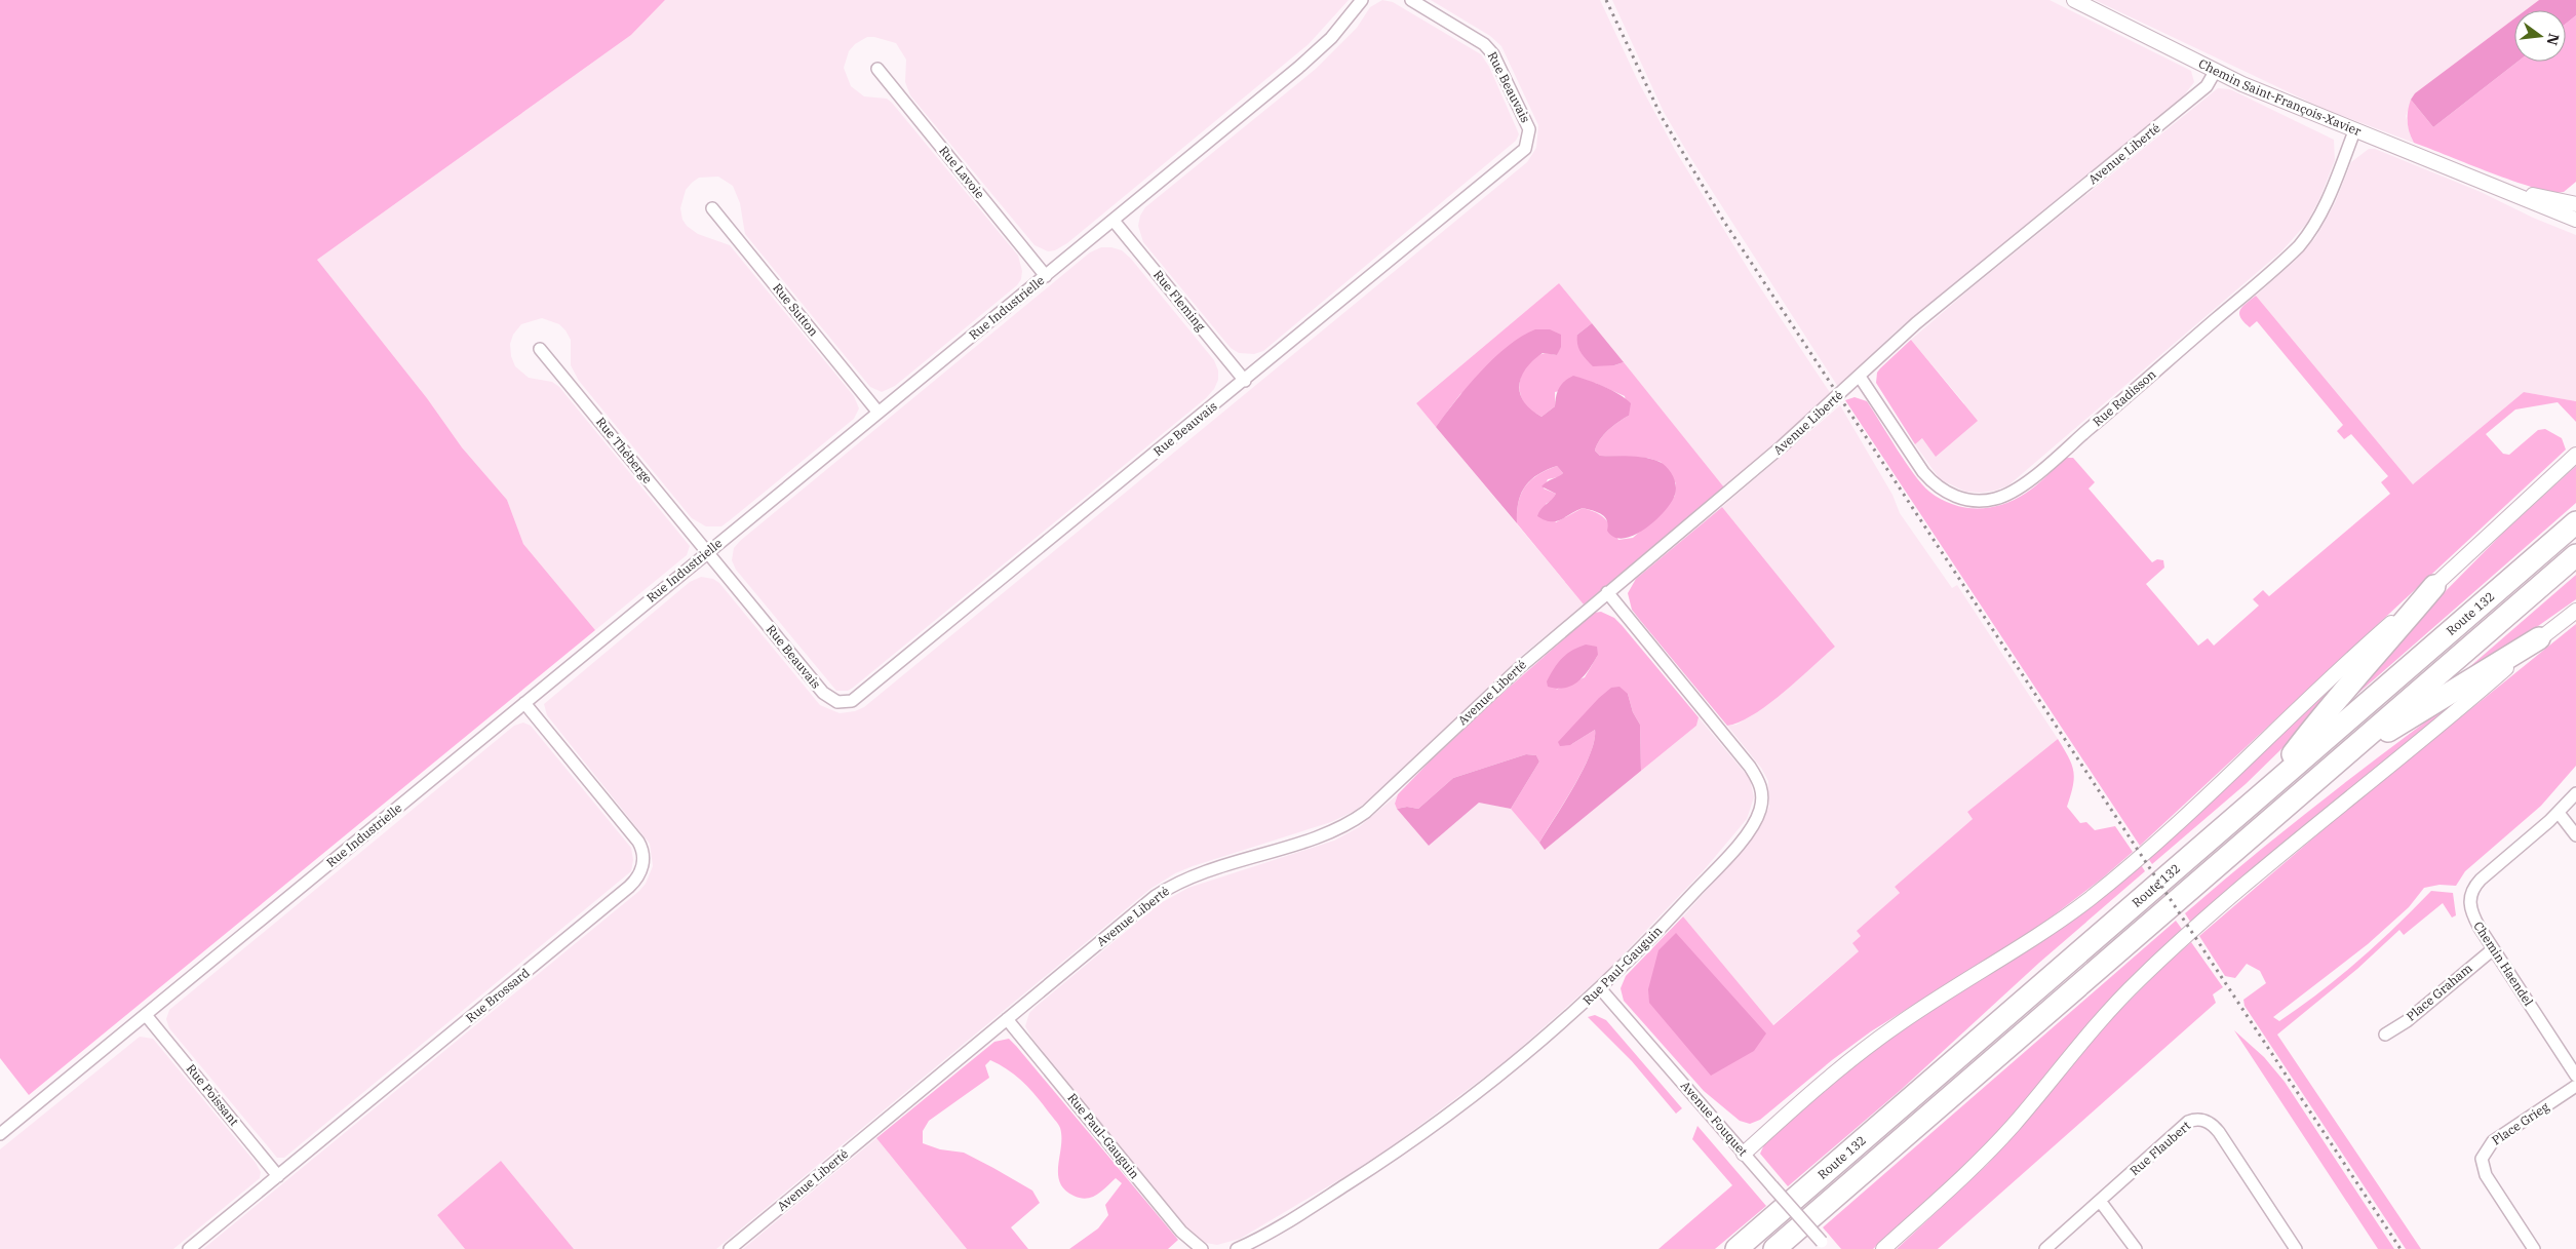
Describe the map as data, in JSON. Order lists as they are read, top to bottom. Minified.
{"streets":{"highway":["Route 132"],"street":["Rue Beauvais","Chemin Saint-François-Xavier","Avenue Liberté","Rue Lavoie","Rue Fleming","Rue Industrielle","Rue Sutton","Rue Radisson","Rue Théberge","Chemin Haendel","Rue Paul-Gauguin","Place Graham","Rue Brossard","Rue Poissant","Avenue Fouquet","Place Grieg","Rue Flaubert"]},"crossings":[["Rue Beauvais","Rue Fleming"],["Rue Beauvais","Rue Industrielle"],["Rue Beauvais","Rue Théberge"],["Chemin Saint-François-Xavier","Avenue Liberté"],["Chemin Saint-François-Xavier","Rue Radisson"],["Avenue Liberté","Rue Radisson"],["Avenue Liberté","Rue Paul-Gauguin"],["Rue Lavoie","Rue Industrielle"],["Rue Fleming","Rue Industrielle"],["Rue Industrielle","Rue Sutton"],["Rue Industrielle","Rue Théberge"],["Rue Industrielle","Rue Brossard"],["Rue Industrielle","Rue Poissant"],["Chemin Haendel","Place Graham"],["Rue Paul-Gauguin","Avenue Fouquet"],["Rue Brossard","Rue Poissant"]],"north":"right"}
